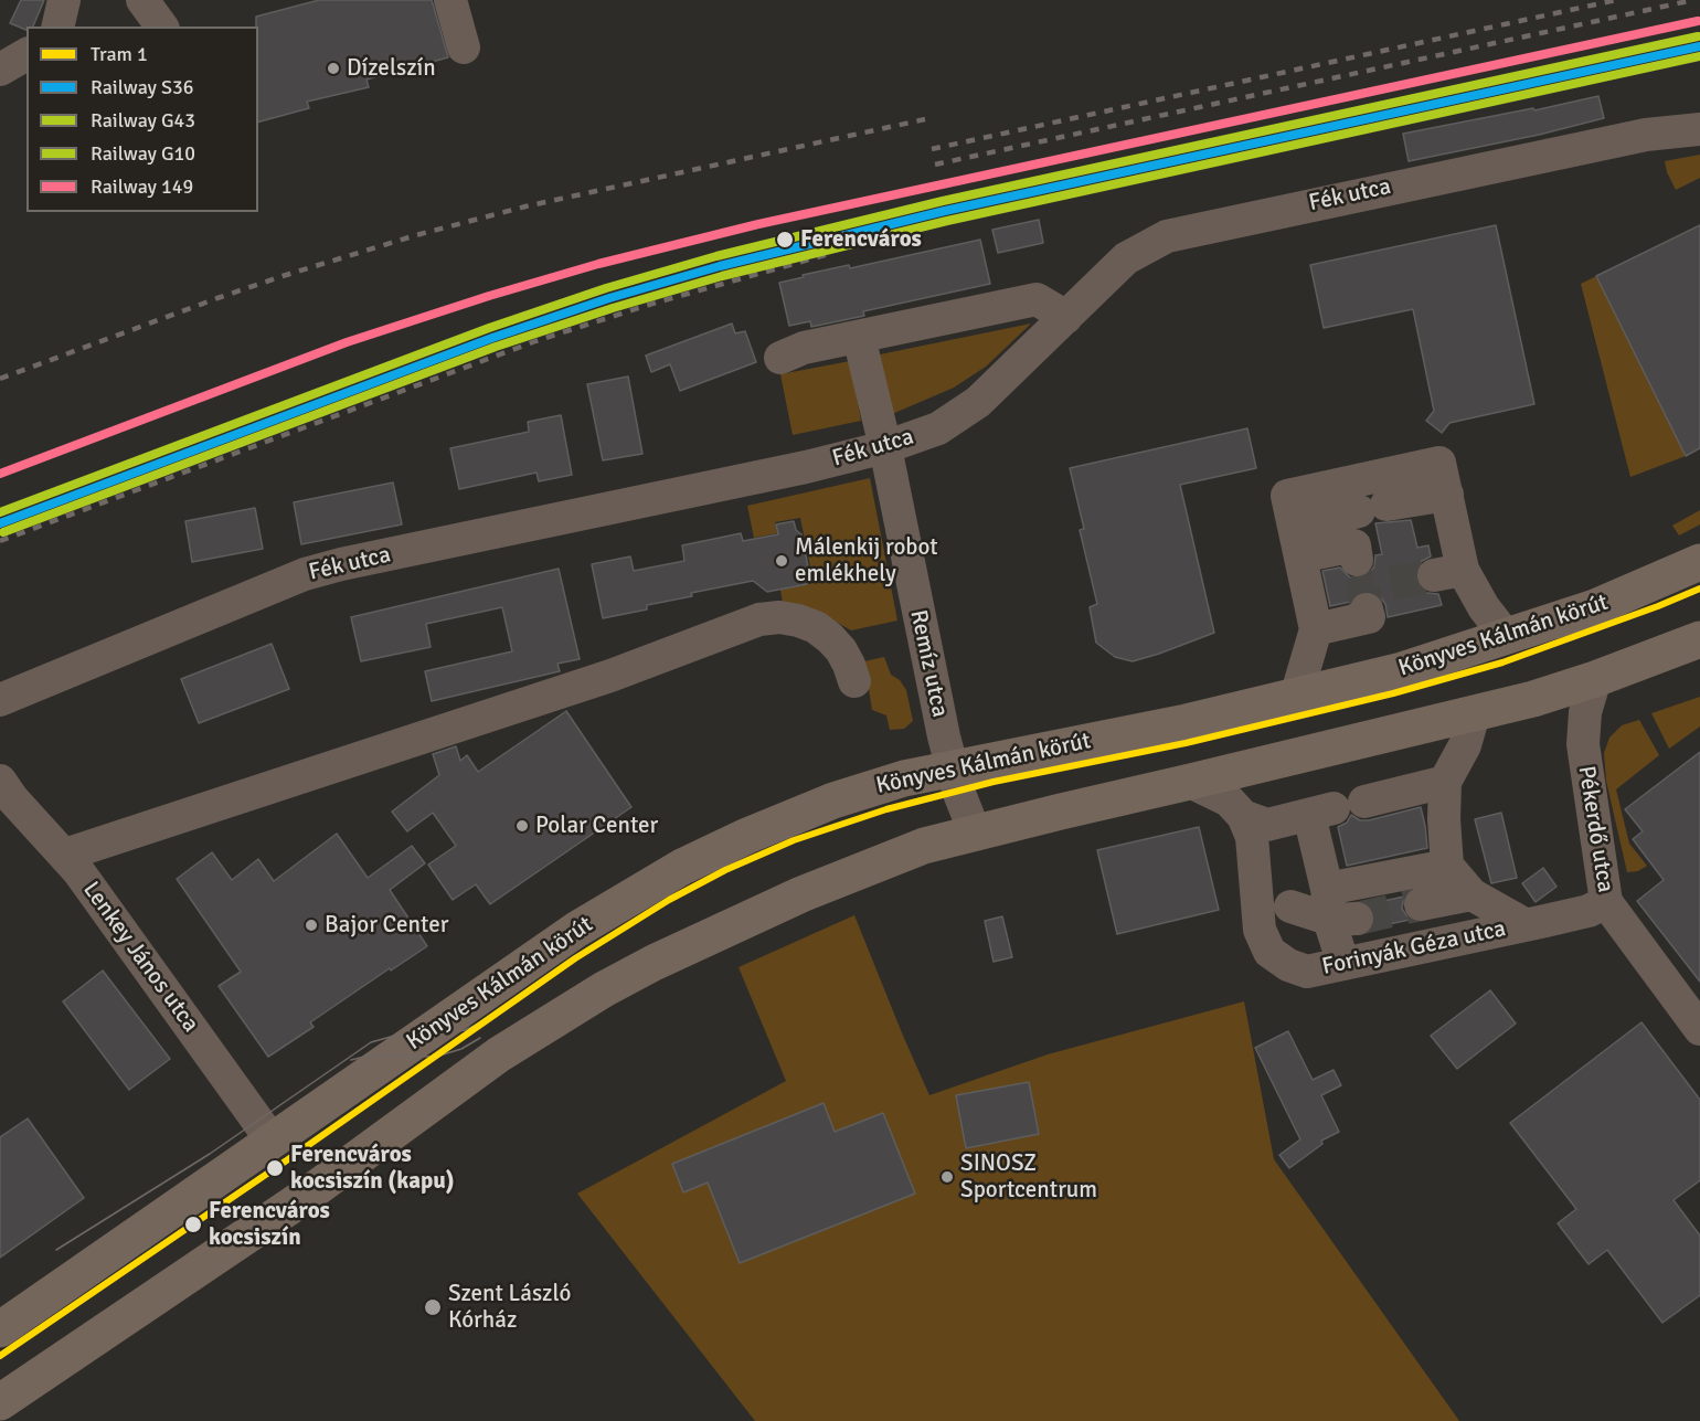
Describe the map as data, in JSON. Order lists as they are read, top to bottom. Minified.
{"streets":{"main road":["Könyves Kálmán körút"],"street":["Fék utca","Remíz utca","Pékerdő utca","Forinyák Géza utca","Lenkey János utca"]},"crossings":[["Fék utca","Remíz utca"],["Könyves Kálmán körút","Remíz utca"],["Könyves Kálmán körút","Lenkey János utca"],["Pékerdő utca","Forinyák Géza utca"]],"places":["Dízelszín","Ferencváros","Málenkij robot emlékhely","Polar Center","Bajor Center","Ferencváros kocsiszín (kapu)","SINOSZ Sportcentrum","Ferencváros kocsiszín","Szent László Kórház"],"lines":["rail line 149","rail line G10","rail line S36","rail line G43","tram line 1"],"legend":["Tram 1","Railway S36","Railway G43","Railway G10","Railway 149"]}
